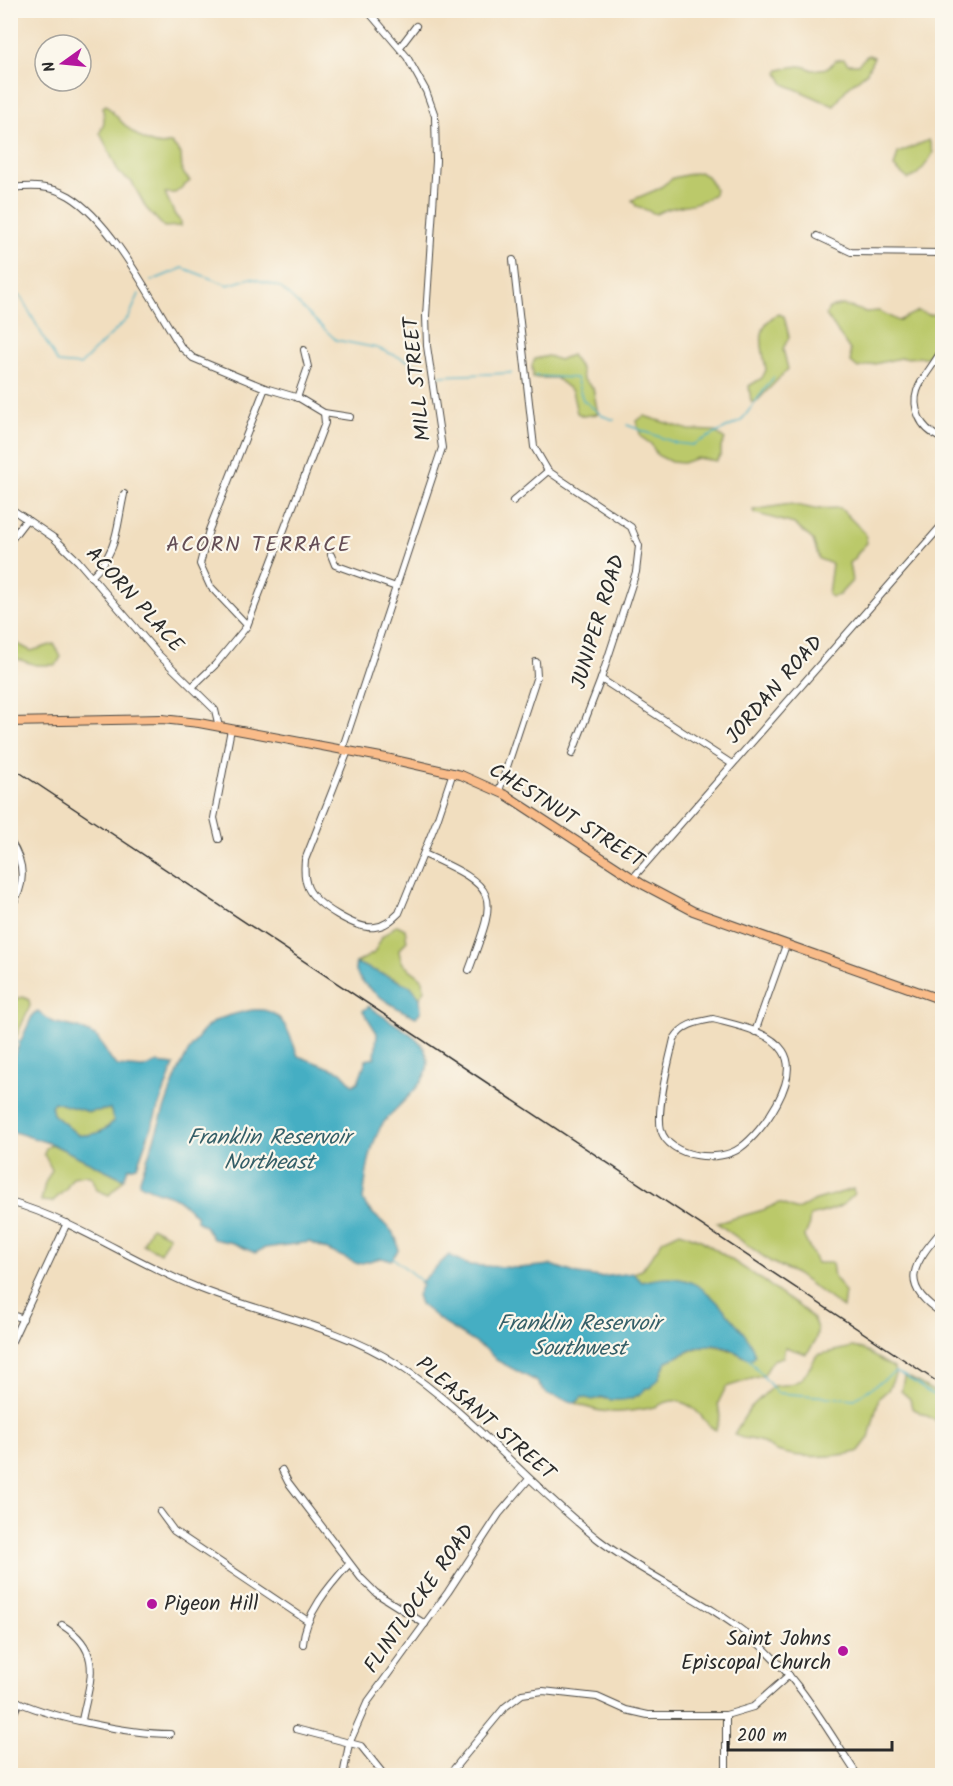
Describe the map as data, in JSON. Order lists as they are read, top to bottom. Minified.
{"streets":{"main road":["CHESTNUT STREET"],"street":["MILL STREET","ACORN PLACE","JUNIPER ROAD","JORDAN ROAD","PLEASANT STREET","FLINTLOCKE ROAD"]},"crossings":[["MILL STREET","CHESTNUT STREET"],["ACORN PLACE","CHESTNUT STREET"],["JORDAN ROAD","CHESTNUT STREET"],["PLEASANT STREET","FLINTLOCKE ROAD"]],"districts":["ACORN TERRACE"],"water":["Franklin Reservoir Northeast","Franklin Reservoir Southwest"],"places":["Pigeon Hill","Saint Johns Episcopal Church"],"scale_bar":"200 m","north":"left"}
